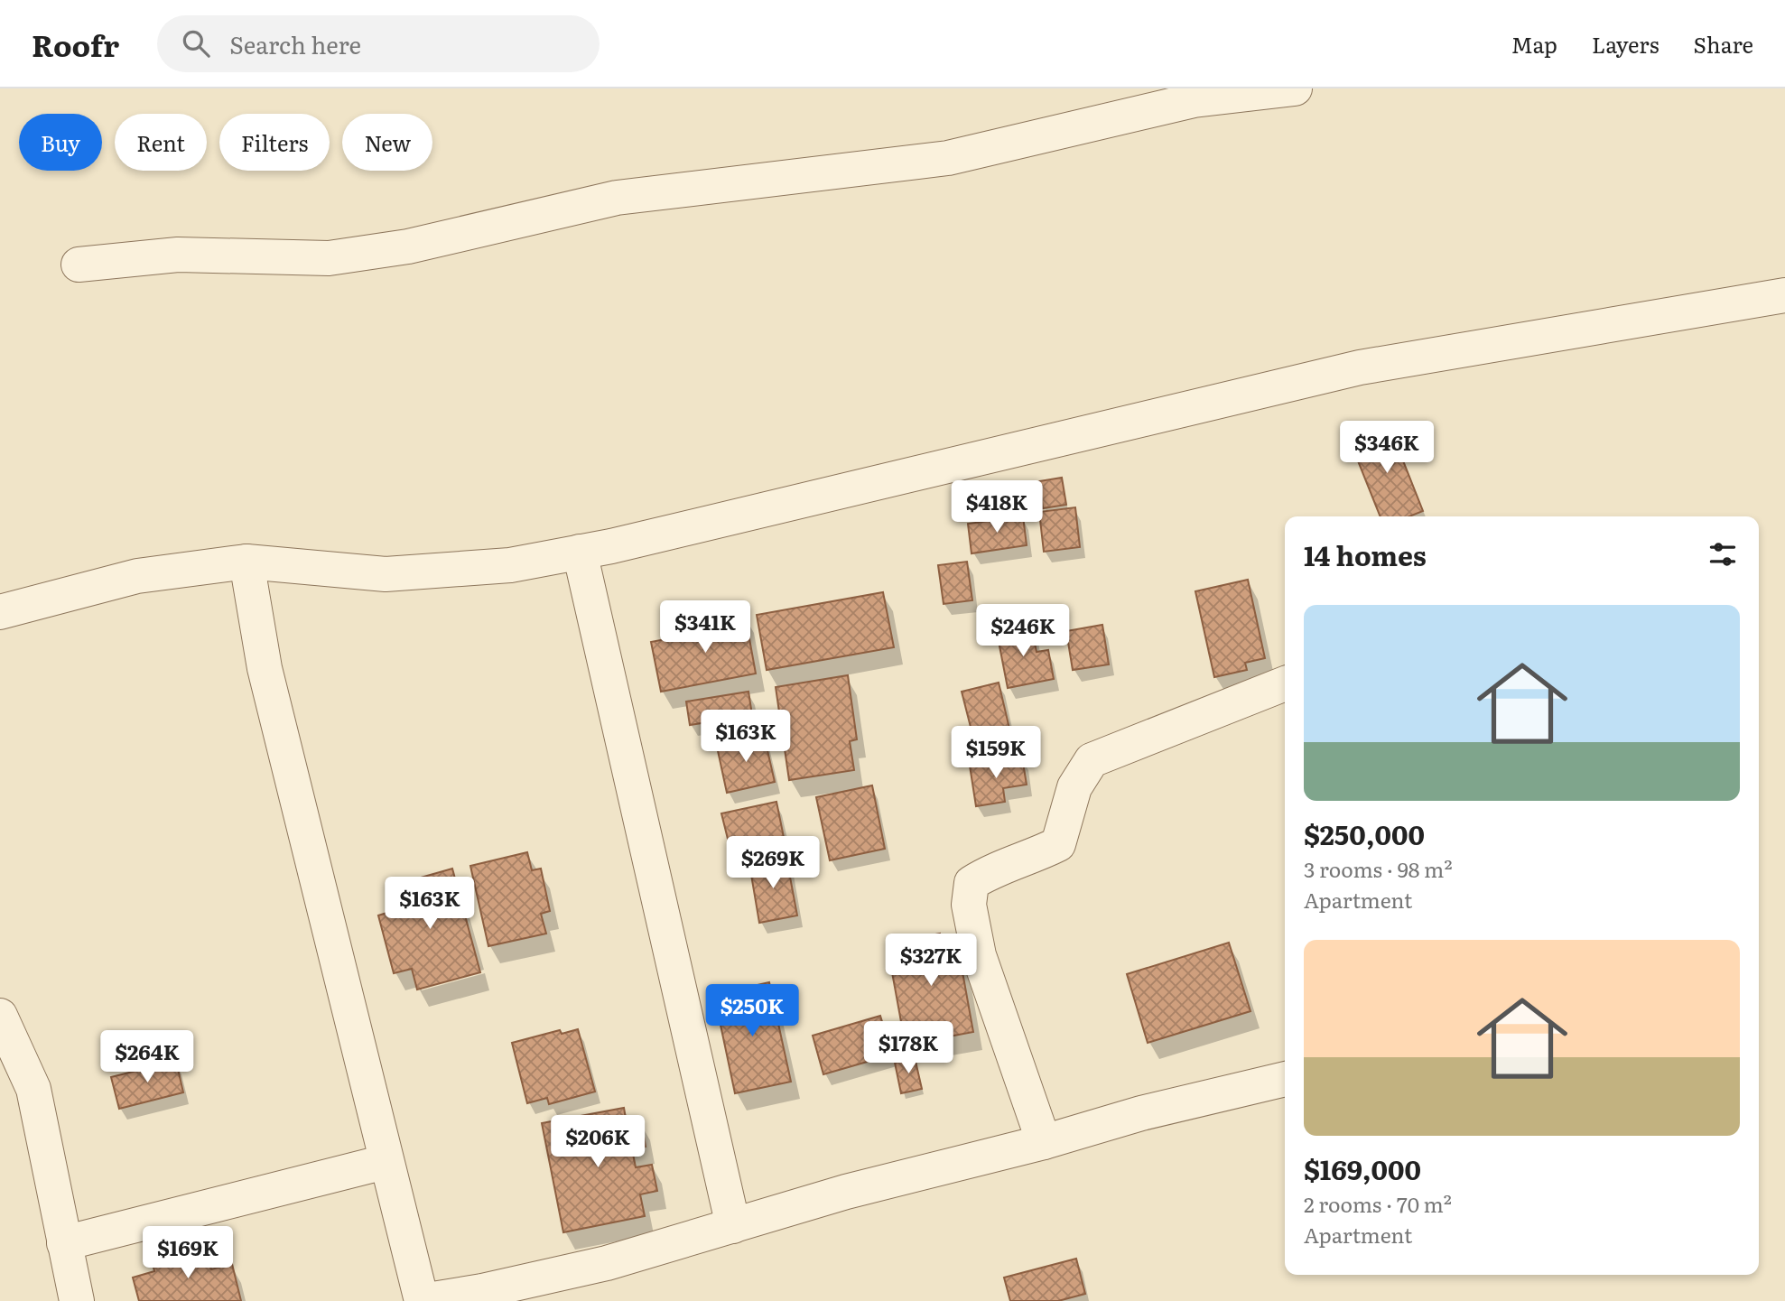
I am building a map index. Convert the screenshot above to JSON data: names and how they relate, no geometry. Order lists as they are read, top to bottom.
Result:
{
  "page": {
    "header": "Roofr",
    "search": "Search here",
    "nav": ["Map", "Layers", "Share"],
    "chip": [
      "Buy",
      "Rent",
      "Filters",
      "New"
    ],
    "price": [
      "$346K",
      "$418K",
      "$341K",
      "$246K",
      "$163K",
      "$159K",
      "$269K",
      "$163K",
      "$327K",
      "$250K",
      "$178K",
      "$264K",
      "$206K",
      "$169K"
    ],
    "heading": "14 homes",
    "list": [
      {
        "name": "$250,000",
        "note": "3 rooms · 98 m² · Apartment"
      },
      {
        "name": "$169,000",
        "note": "2 rooms · 70 m² · Apartment"
      }
    ]
  }
}
